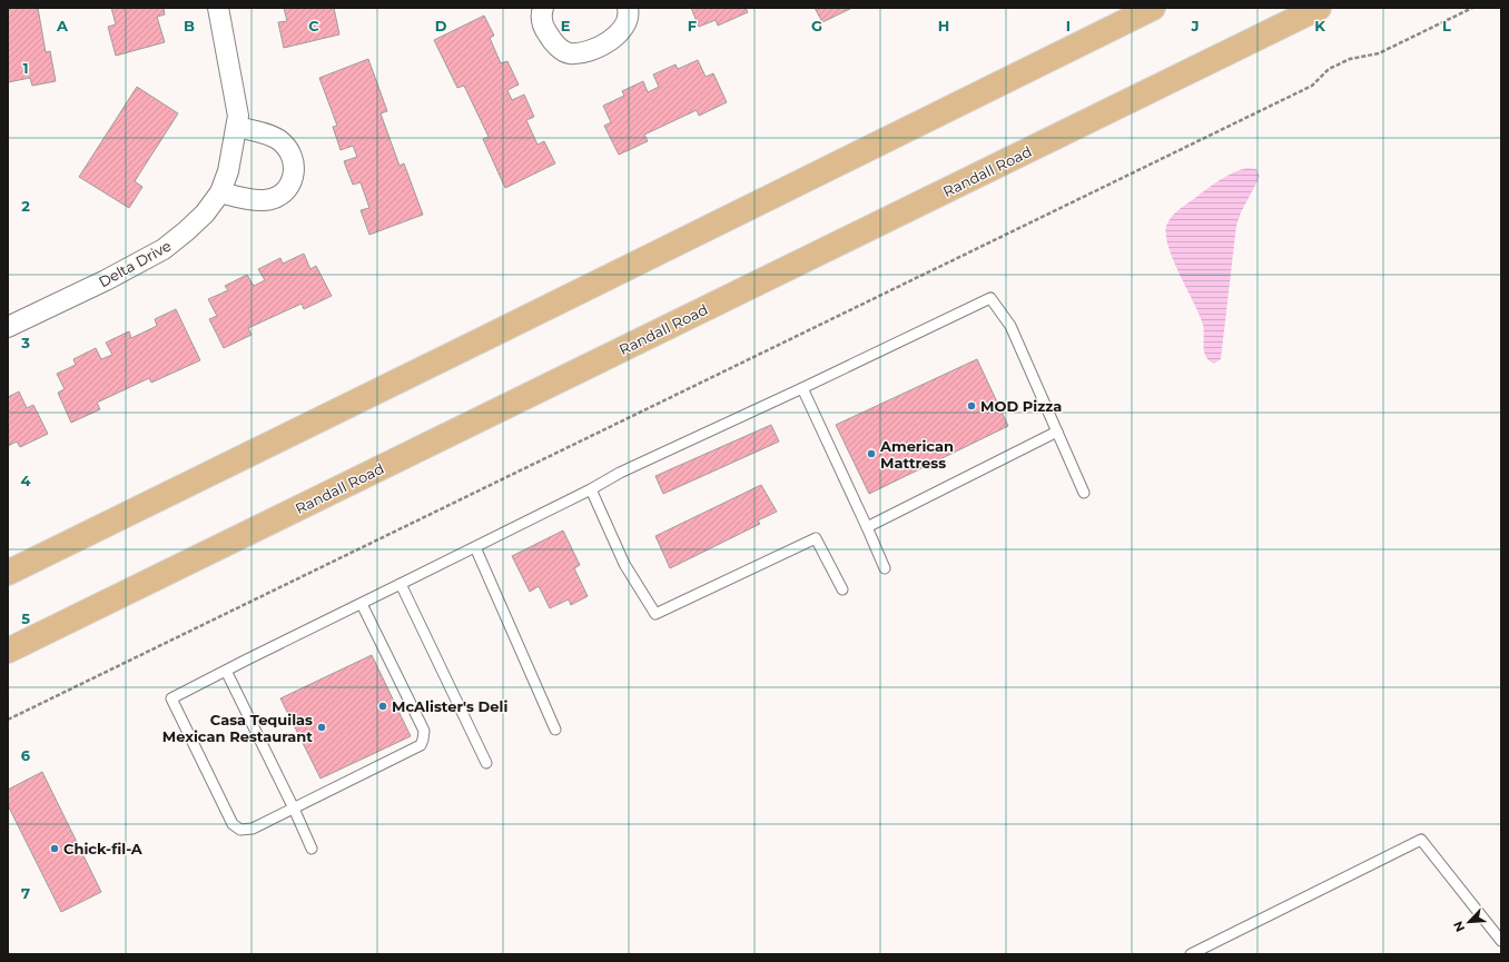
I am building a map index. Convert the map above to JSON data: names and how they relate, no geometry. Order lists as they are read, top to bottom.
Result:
{
  "streets": {
    "main road": ["Randall Road"],
    "street": ["Delta Drive"]
  },
  "places": [
    "MOD Pizza",
    "American Mattress",
    "McAlister's Deli",
    "Casa Tequilas Mexican Restaurant",
    "Chick-fil-A"
  ],
  "north": "bottom left",
  "grid": {
    "columns": [
      "A",
      "B",
      "C",
      "D",
      "E",
      "F",
      "G",
      "H",
      "I",
      "J",
      "K",
      "L"
    ],
    "rows": [
      "1",
      "2",
      "3",
      "4",
      "5",
      "6",
      "7"
    ]
  }
}
